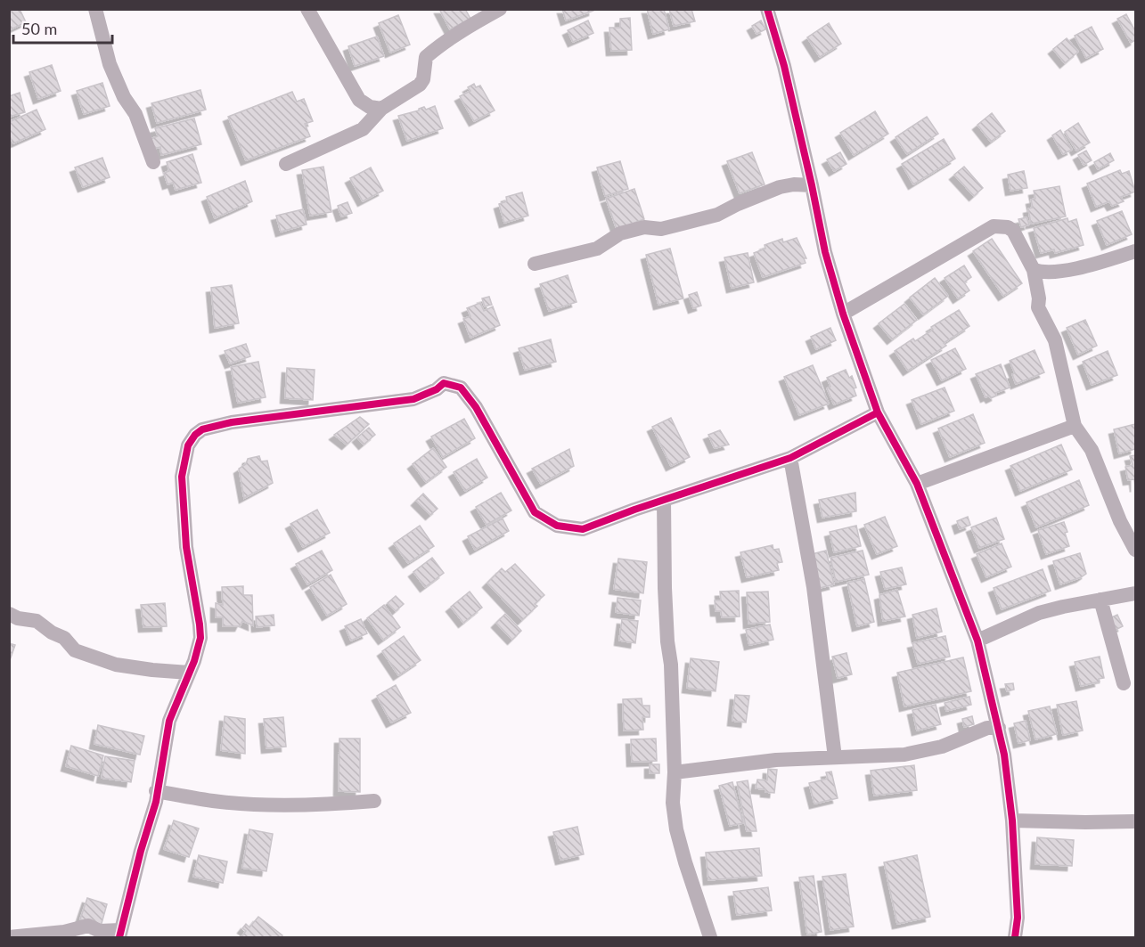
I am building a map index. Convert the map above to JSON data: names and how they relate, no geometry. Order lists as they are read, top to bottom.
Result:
{
  "scale_bar": "50 m"
}
